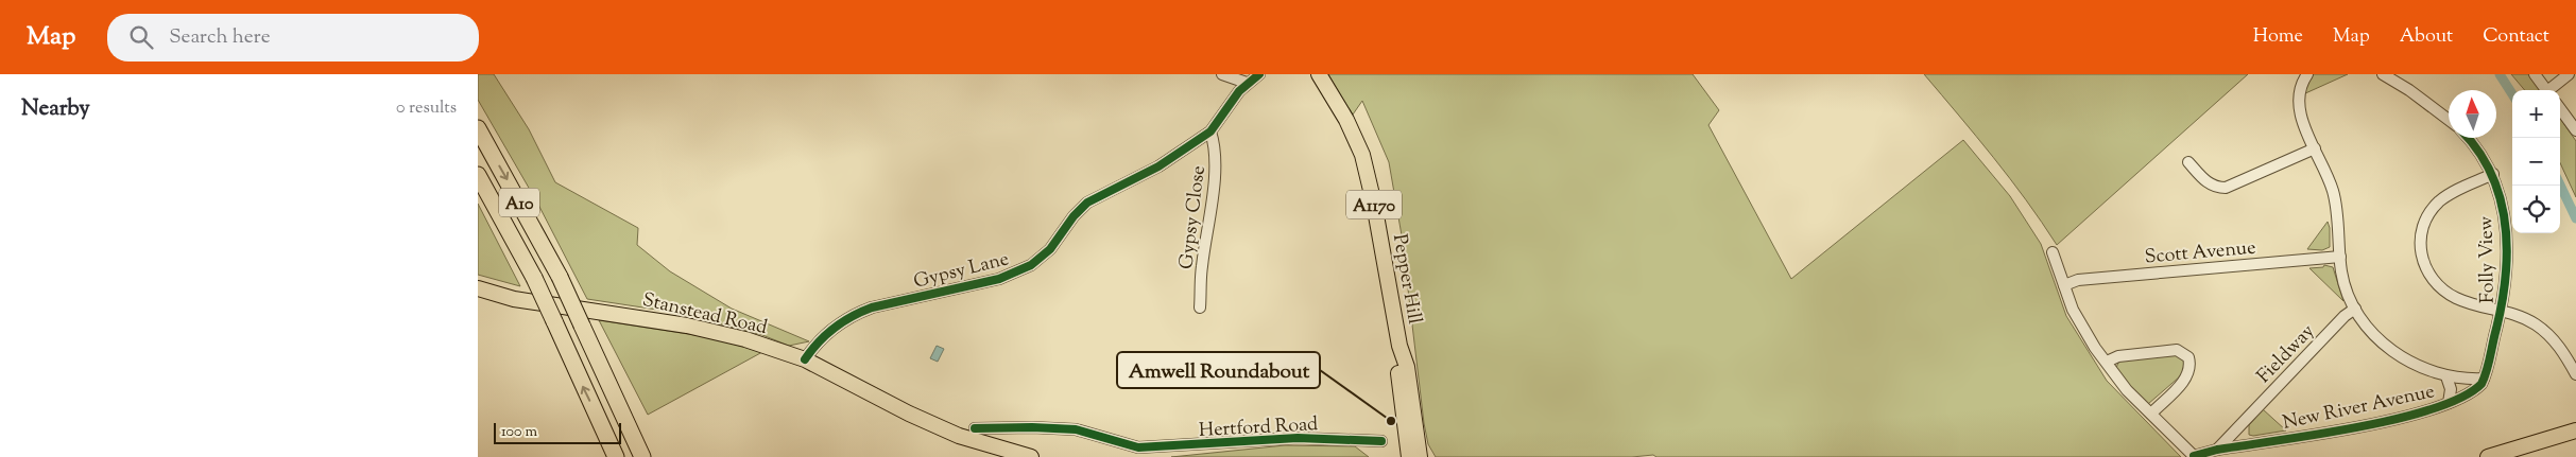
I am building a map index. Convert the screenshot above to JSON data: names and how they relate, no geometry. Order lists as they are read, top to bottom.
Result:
{
  "streets": {
    "highway": ["A10"],
    "main road": ["A1170", "Pepper Hill", "Stanstead Road"],
    "street": [
      "Gypsy Close",
      "Scott Avenue",
      "Folly View",
      "Gypsy Lane",
      "Fieldway",
      "New River Avenue",
      "Hertford Road"
    ]
  },
  "crossings": [
    ["Gypsy Close", "Gypsy Lane"],
    ["Gypsy Lane", "Stanstead Road"],
    ["Fieldway", "New River Avenue"]
  ],
  "places": ["Amwell Roundabout"],
  "scale_bar": "100 m",
  "north": "top",
  "page": {
    "header": "Map",
    "search": "Search here",
    "nav": [
      "Home",
      "Map",
      "About",
      "Contact"
    ],
    "heading": ["Nearby", "0 results"],
    "map_buttons": ["+", "−"],
    "scale": "100 m"
  }
}
